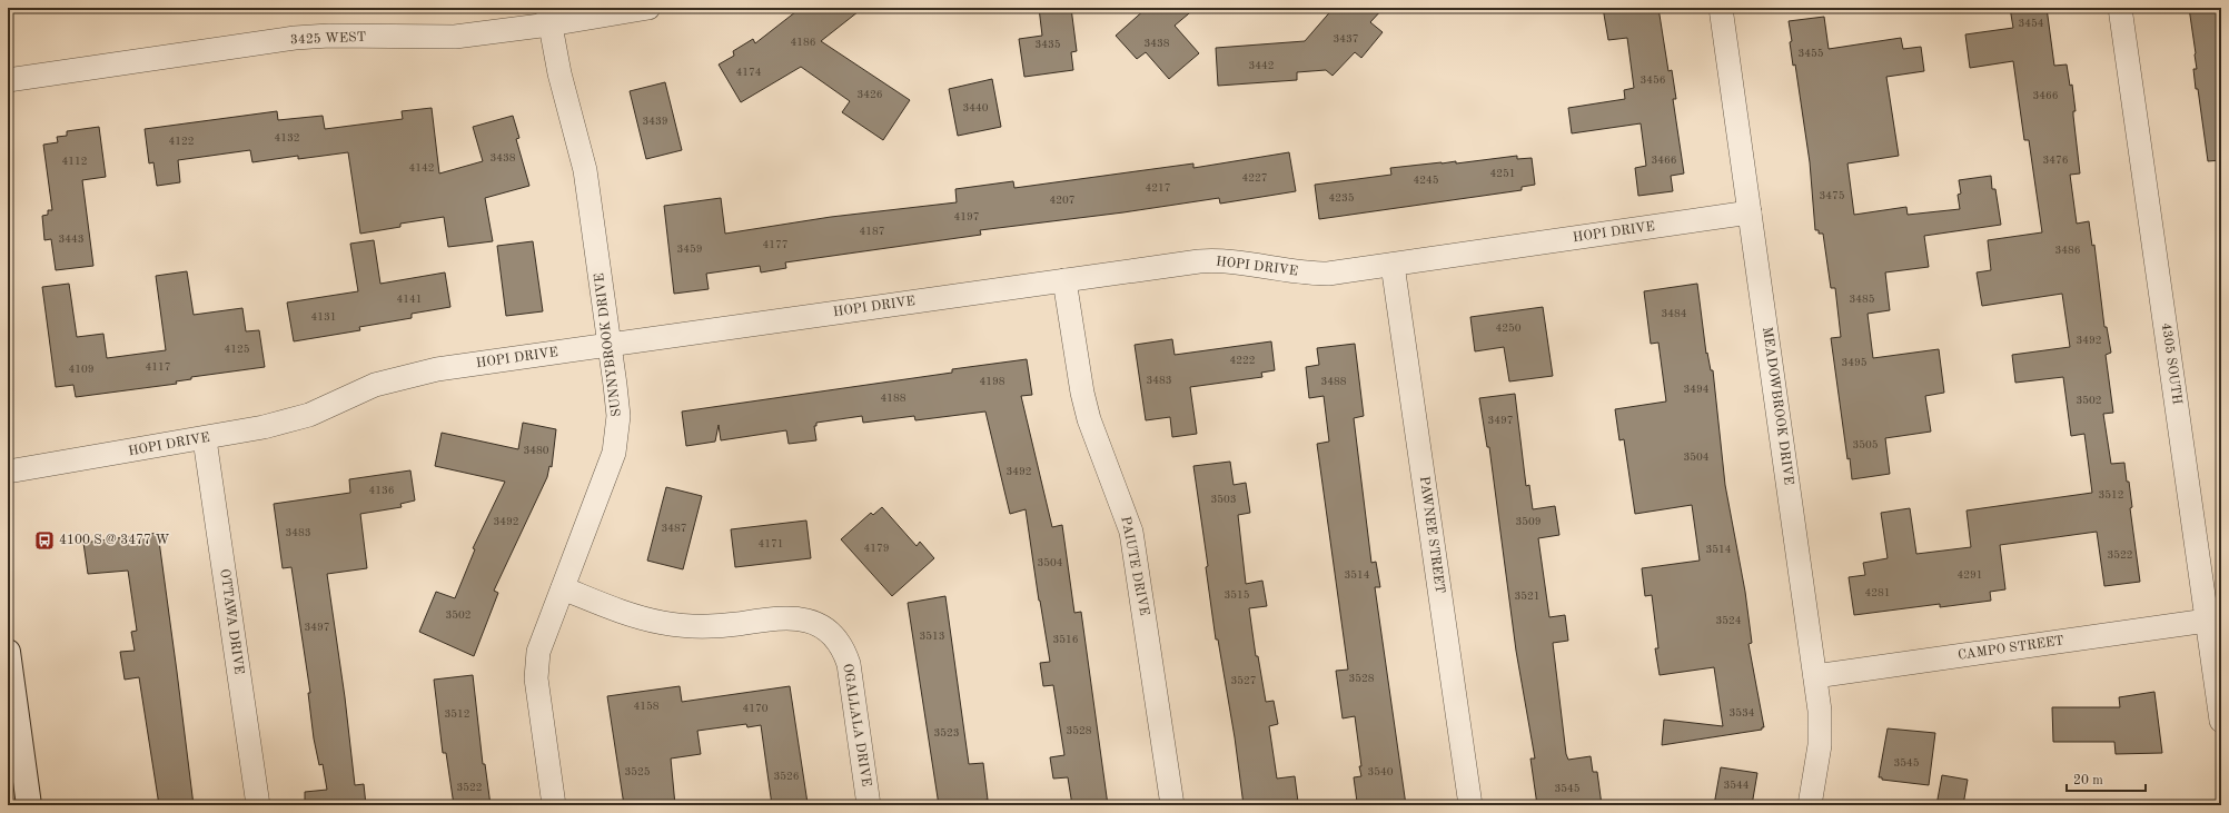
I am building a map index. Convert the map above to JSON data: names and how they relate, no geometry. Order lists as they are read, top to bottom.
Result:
{
  "streets": {
    "street": [
      "3425 WEST",
      "HOPI DRIVE",
      "SUNNYBROOK DRIVE",
      "4305 SOUTH",
      "MEADOWBROOK DRIVE",
      "PAWNEE STREET",
      "PAIUTE DRIVE",
      "OTTAWA DRIVE",
      "CAMPO STREET",
      "OGALLALA DRIVE"
    ]
  },
  "crossings": [
    ["3425 WEST", "SUNNYBROOK DRIVE"],
    ["HOPI DRIVE", "SUNNYBROOK DRIVE"],
    ["HOPI DRIVE", "MEADOWBROOK DRIVE"],
    ["HOPI DRIVE", "PAWNEE STREET"],
    ["HOPI DRIVE", "PAIUTE DRIVE"],
    ["HOPI DRIVE", "OTTAWA DRIVE"],
    ["SUNNYBROOK DRIVE", "OGALLALA DRIVE"],
    ["4305 SOUTH", "CAMPO STREET"],
    ["MEADOWBROOK DRIVE", "CAMPO STREET"]
  ],
  "places": {
    "bus stop": ["4100 S @ 3477 W"]
  },
  "house_numbers": [
    "3454",
    "3437",
    "4186",
    "3438",
    "3435",
    "3455",
    "3442",
    "4174",
    "3456",
    "3426",
    "3466",
    "3440",
    "3439",
    "4132",
    "4122",
    "3438",
    "3466",
    "3476",
    "4112",
    "4142",
    "4251",
    "4227",
    "4245",
    "4217",
    "3475",
    "4235",
    "4207",
    "4197",
    "4187",
    "3443",
    "4177",
    "3459",
    "3486",
    "4141",
    "3485",
    "3484",
    "4131",
    "4250",
    "3492",
    "4125",
    "4222",
    "3495",
    "4117",
    "4109",
    "3483",
    "4198",
    "3488",
    "3494",
    "4188",
    "3502",
    "3497",
    "3505",
    "3480",
    "3504",
    "3492",
    "4136",
    "3512",
    "3503",
    "3492",
    "3509",
    "3487",
    "3483",
    "4171",
    "4179",
    "3514",
    "3522",
    "3504",
    "3514",
    "4291",
    "4281",
    "3515",
    "3521",
    "3502",
    "3524",
    "3497",
    "3513",
    "3516",
    "3528",
    "3527",
    "4158",
    "4170",
    "3534",
    "3512",
    "3528",
    "3523",
    "3545",
    "3525",
    "3540",
    "3526",
    "3544",
    "3522",
    "3545"
  ],
  "scale_bar": "20 m"
}
